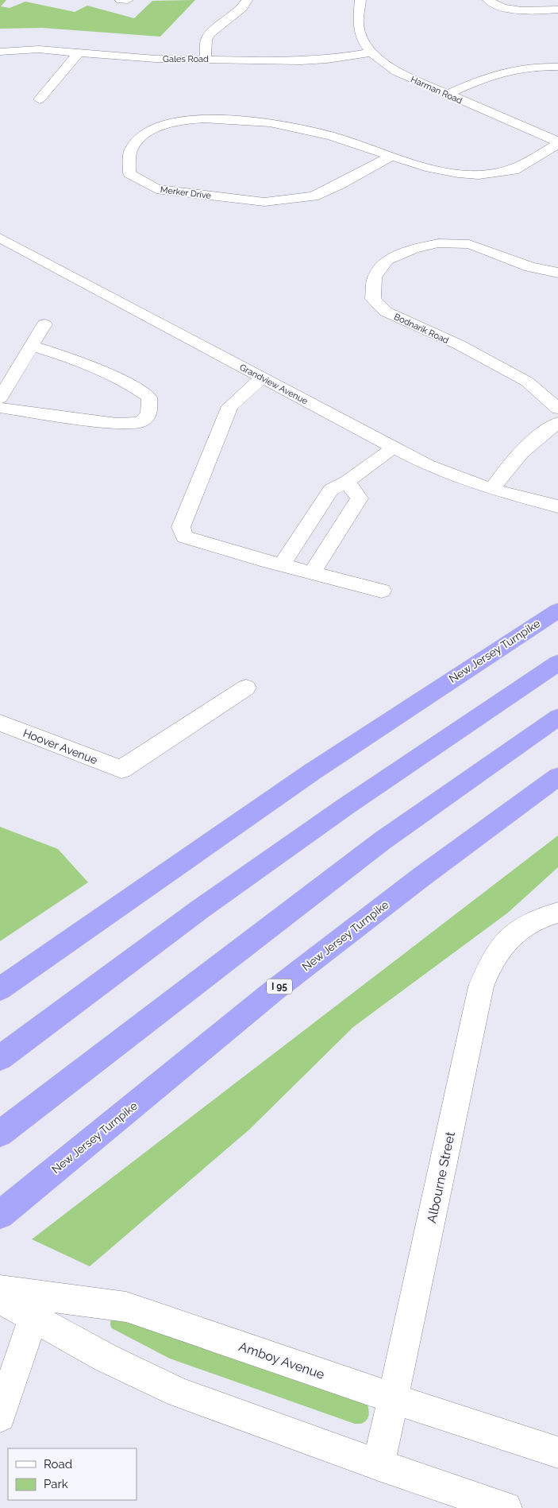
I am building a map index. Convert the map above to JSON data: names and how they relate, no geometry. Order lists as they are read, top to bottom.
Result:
{
  "streets": {
    "highway": ["New Jersey Turnpike", "I 95"],
    "street": [
      "Gales Road",
      "Harman Road",
      "Merker Drive",
      "Bodnarik Road",
      "Grandview Avenue",
      "Hoover Avenue",
      "Albourne Street",
      "Amboy Avenue"
    ]
  },
  "crossings": [
    ["Gales Road", "Harman Road"],
    ["Harman Road", "Merker Drive"],
    ["Albourne Street", "Amboy Avenue"]
  ],
  "legend": ["Road", "Park"]
}
